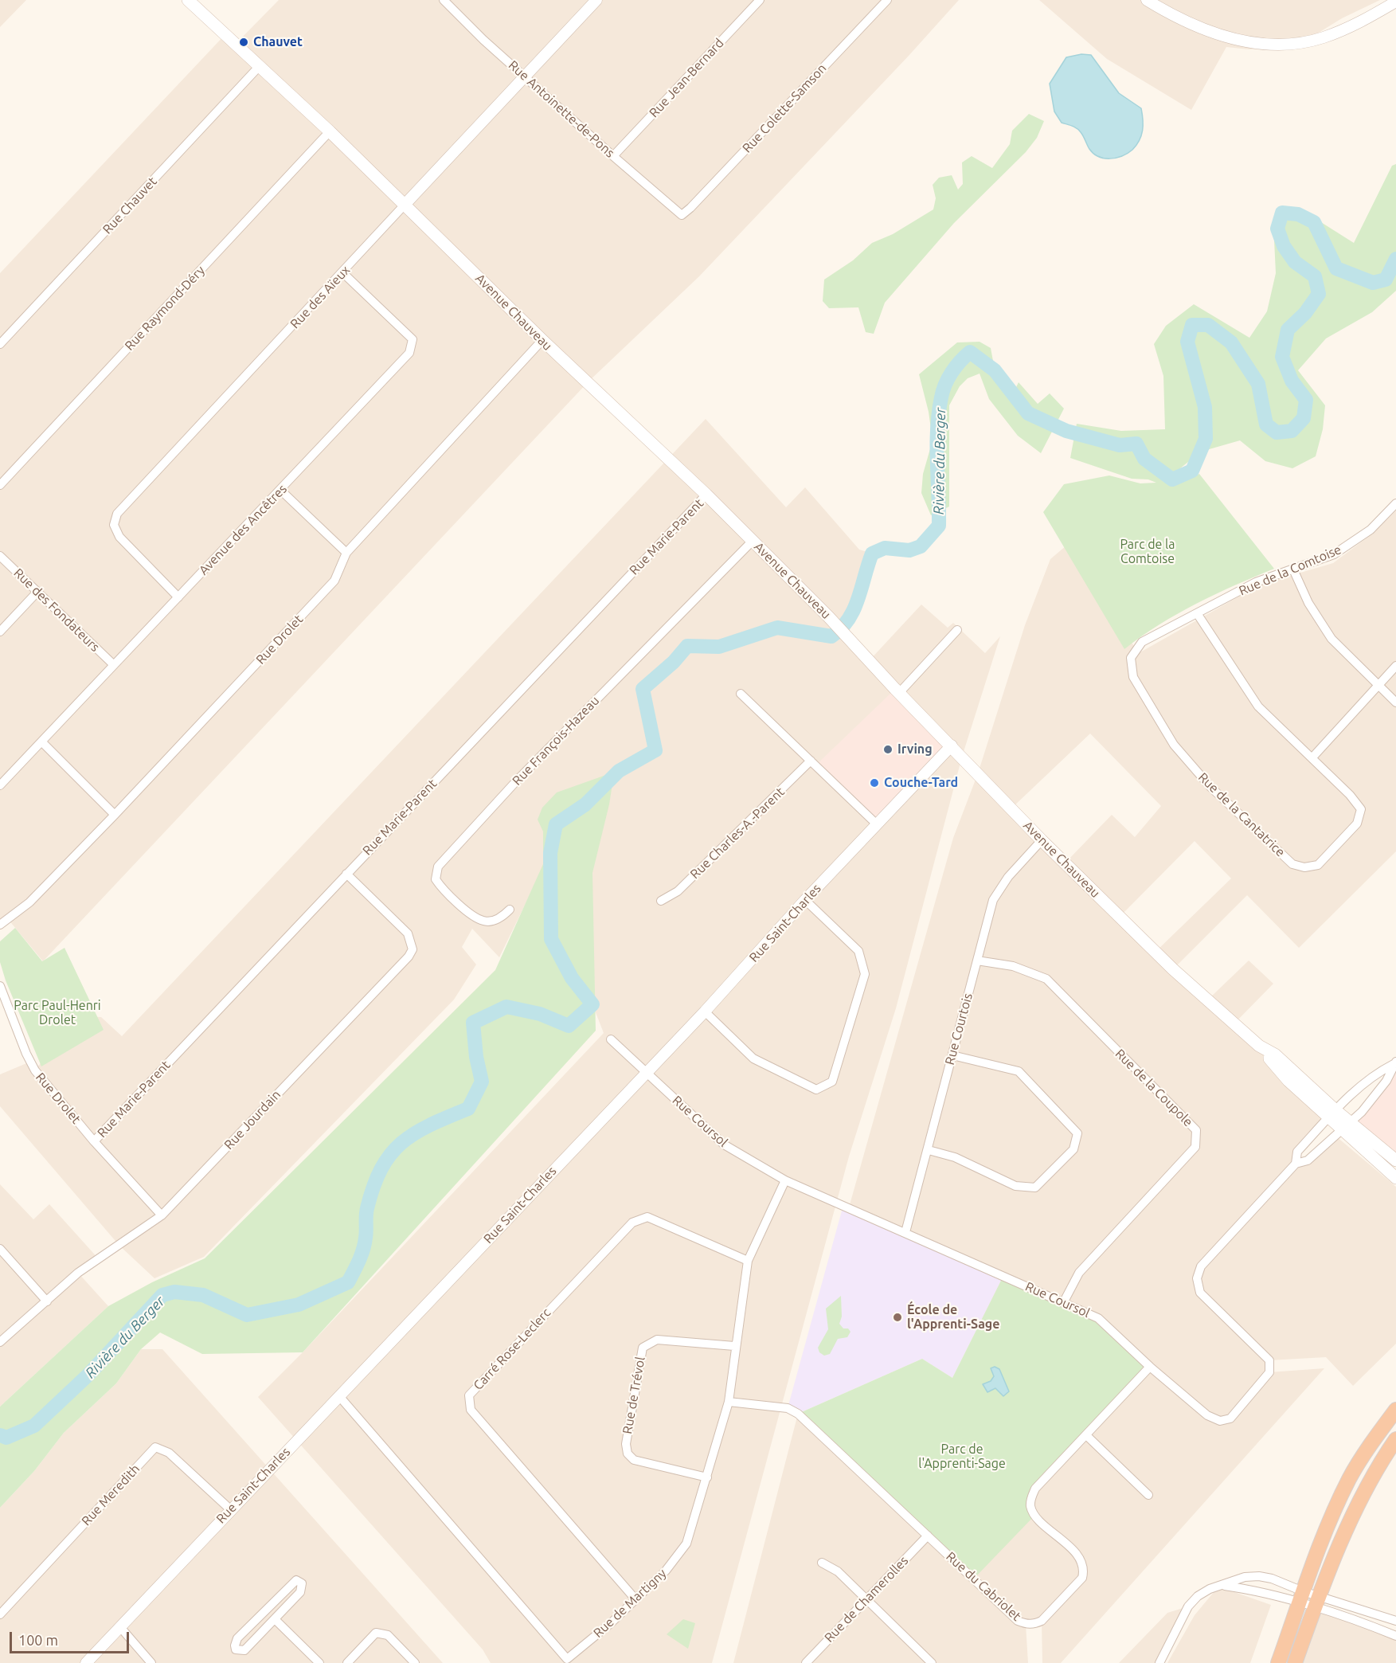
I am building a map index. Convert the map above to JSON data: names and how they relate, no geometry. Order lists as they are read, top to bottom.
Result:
{
  "streets": {
    "main road": ["Avenue Chauveau"],
    "street": [
      "Rue Jean-Bernard",
      "Rue Colette-Samson",
      "Rue Antoinette-de-Pons",
      "Rue Chauvet",
      "Rue des Aïeux",
      "Rue Raymond-Déry",
      "Avenue des Ancêtres",
      "Rue Marie-Parent",
      "Rue de la Comtoise",
      "Rue des Fondateurs",
      "Rue Drolet",
      "Rue François-Hazeau",
      "Rue de la Cantatrice",
      "Rue Charles-A.-Parent",
      "Rue Saint-Charles",
      "Rue Courtois",
      "Rue de la Coupole",
      "Rue Jourdain",
      "Rue Coursol",
      "Carré Rose-Leclerc",
      "Rue de Trévol",
      "Rue Meredith",
      "Rue du Cabriolet",
      "Rue de Chamerolles",
      "Rue de Martigny"
    ]
  },
  "crossings": [
    ["Rue Jean-Bernard", "Rue Antoinette-de-Pons"],
    ["Rue Colette-Samson", "Rue Antoinette-de-Pons"],
    ["Rue Antoinette-de-Pons", "Rue des Aïeux"],
    ["Rue Chauvet", "Avenue Chauveau"],
    ["Rue des Aïeux", "Avenue Chauveau"],
    ["Rue des Aïeux", "Avenue des Ancêtres"],
    ["Rue Raymond-Déry", "Avenue Chauveau"],
    ["Avenue Chauveau", "Rue Marie-Parent"],
    ["Avenue Chauveau", "Rue Drolet"],
    ["Avenue Chauveau", "Rue François-Hazeau"],
    ["Avenue Chauveau", "Rue Saint-Charles"],
    ["Avenue Chauveau", "Rue Courtois"],
    ["Avenue Chauveau", "Rue Coursol"],
    ["Avenue des Ancêtres", "Rue des Fondateurs"],
    ["Rue Marie-Parent", "Rue Drolet"],
    ["Rue Marie-Parent", "Rue Jourdain"],
    ["Rue de la Comtoise", "Rue de la Cantatrice"],
    ["Rue Drolet", "Rue Jourdain"],
    ["Rue Saint-Charles", "Rue Coursol"],
    ["Rue Saint-Charles", "Rue Meredith"],
    ["Rue Saint-Charles", "Rue de Martigny"],
    ["Rue Courtois", "Rue de la Coupole"],
    ["Rue Courtois", "Rue Coursol"],
    ["Rue de la Coupole", "Rue Coursol"],
    ["Rue Coursol", "Rue du Cabriolet"],
    ["Rue Coursol", "Rue de Martigny"],
    ["Carré Rose-Leclerc", "Rue de Martigny"],
    ["Rue de Trévol", "Rue de Martigny"],
    ["Rue du Cabriolet", "Rue de Chamerolles"],
    ["Rue du Cabriolet", "Rue de Martigny"]
  ],
  "water": ["Rivière du Berger"],
  "parks": ["Parc de la Comtoise", "Parc Paul-Henri Drolet", "Parc de l'Apprenti-Sage"],
  "places": [
    "Chauvet",
    "Irving",
    "Couche-Tard",
    "École de l'Apprenti-Sage"
  ],
  "scale_bar": "100 m"
}
